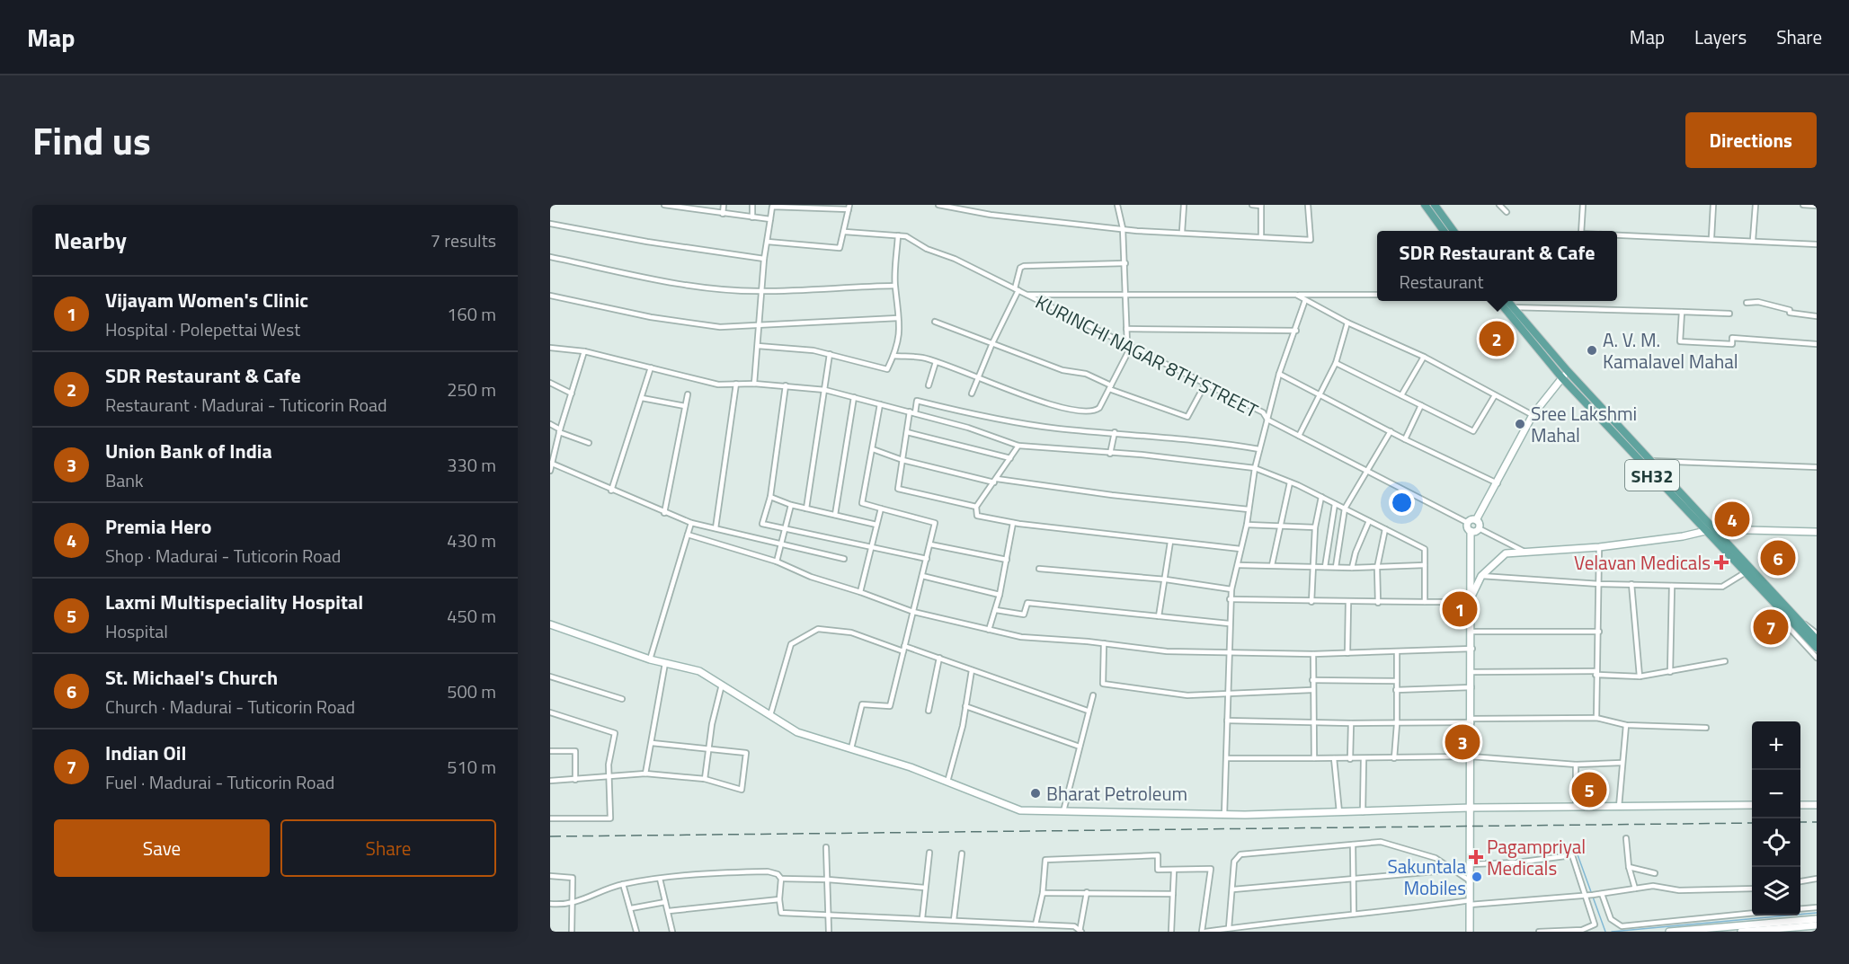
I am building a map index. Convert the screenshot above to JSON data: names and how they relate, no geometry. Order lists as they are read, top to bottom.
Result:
{
  "streets": {
    "main road": ["SH32"],
    "street": ["KURINCHI NAGAR 8TH STREET"]
  },
  "places": {
    "other": [
      "A. V. M. Kamalavel Mahal",
      "Sree Lakshmi Mahal",
      "Bharat Petroleum",
      "Sakuntala Mobiles"
    ],
    "health": ["Velavan Medicals", "Pagampriyal Medicals"]
  },
  "page": {
    "header": "Map",
    "nav": ["Map", "Layers", "Share"],
    "title": "Find us",
    "buttons": [
      "Directions",
      ["Save", "Share"]
    ],
    "heading": ["Nearby", "7 results"],
    "popup": ["SDR Restaurant & Cafe", "Restaurant"],
    "list": [
      {
        "mark": "1",
        "name": "Vijayam Women's Clinic",
        "note": "Hospital · Polepettai West",
        "value": "160 m"
      },
      {
        "mark": "2",
        "name": "SDR Restaurant & Cafe",
        "note": "Restaurant · Madurai - Tuticorin Road",
        "value": "250 m"
      },
      {
        "mark": "3",
        "name": "Union Bank of India",
        "note": "Bank",
        "value": "330 m"
      },
      {
        "mark": "4",
        "name": "Premia Hero",
        "note": "Shop · Madurai - Tuticorin Road",
        "value": "430 m"
      },
      {
        "mark": "5",
        "name": "Laxmi Multispeciality Hospital",
        "note": "Hospital",
        "value": "450 m"
      },
      {
        "mark": "6",
        "name": "St. Michael's Church",
        "note": "Church · Madurai - Tuticorin Road",
        "value": "500 m"
      },
      {
        "mark": "7",
        "name": "Indian Oil",
        "note": "Fuel · Madurai - Tuticorin Road",
        "value": "510 m"
      }
    ],
    "pins": [
      "2",
      "4",
      "6",
      "1",
      "7",
      "3",
      "5"
    ],
    "map_buttons": ["+", "−"]
  }
}
